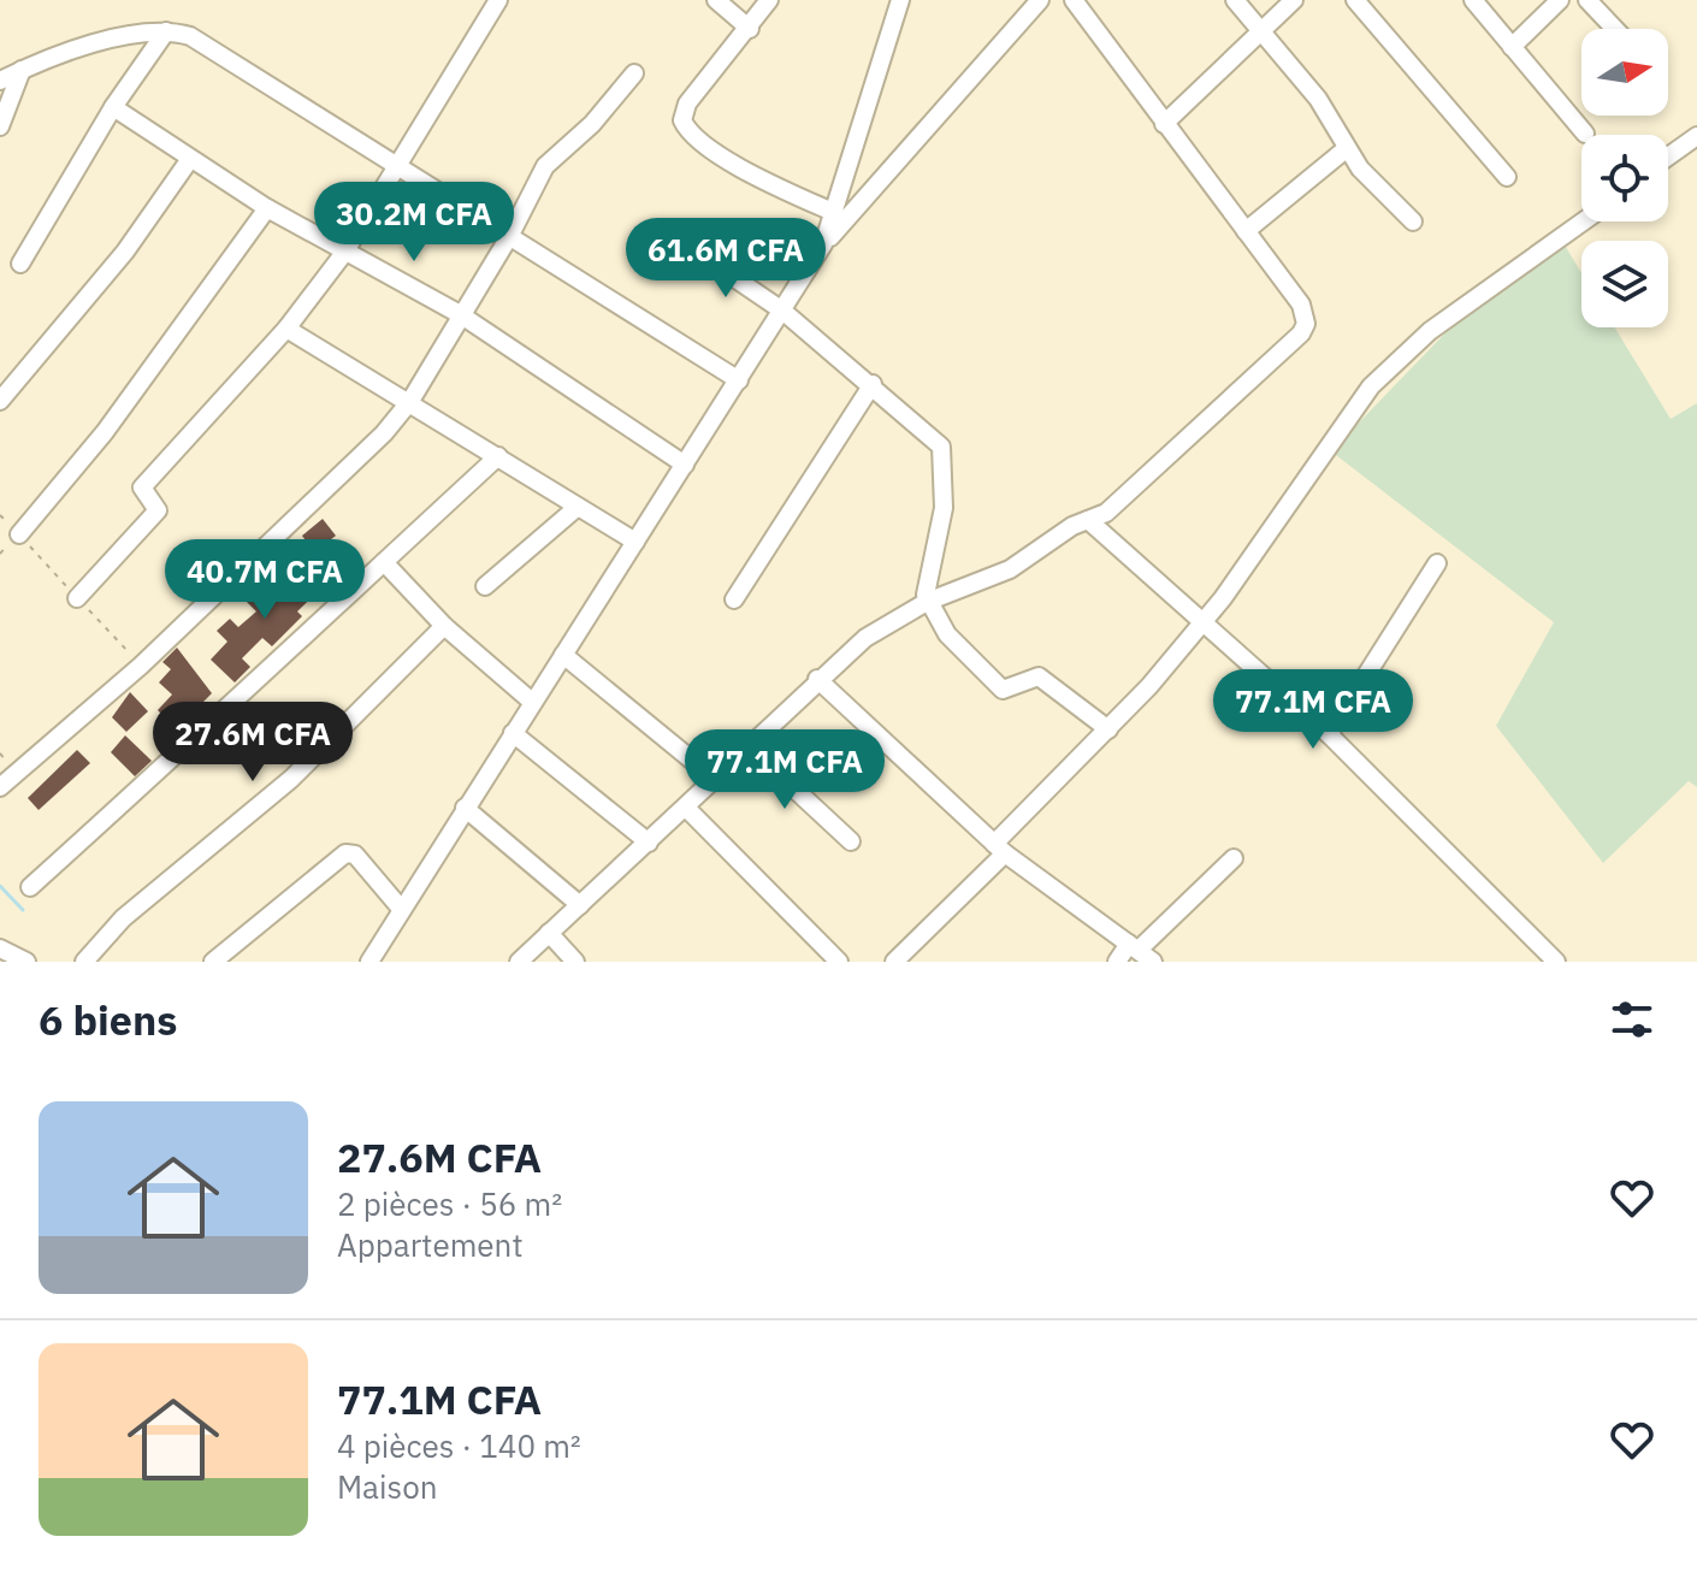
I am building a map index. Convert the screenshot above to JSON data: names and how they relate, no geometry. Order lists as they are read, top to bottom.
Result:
{
  "north": "right",
  "page": {
    "price": [
      "30.2M CFA",
      "61.6M CFA",
      "40.7M CFA",
      "77.1M CFA",
      "27.6M CFA",
      "77.1M CFA"
    ],
    "heading": "6 biens",
    "list": [
      {
        "name": "27.6M CFA",
        "note": "2 pièces · 56 m² · Appartement"
      },
      {
        "name": "77.1M CFA",
        "note": "4 pièces · 140 m² · Maison"
      }
    ]
  }
}
